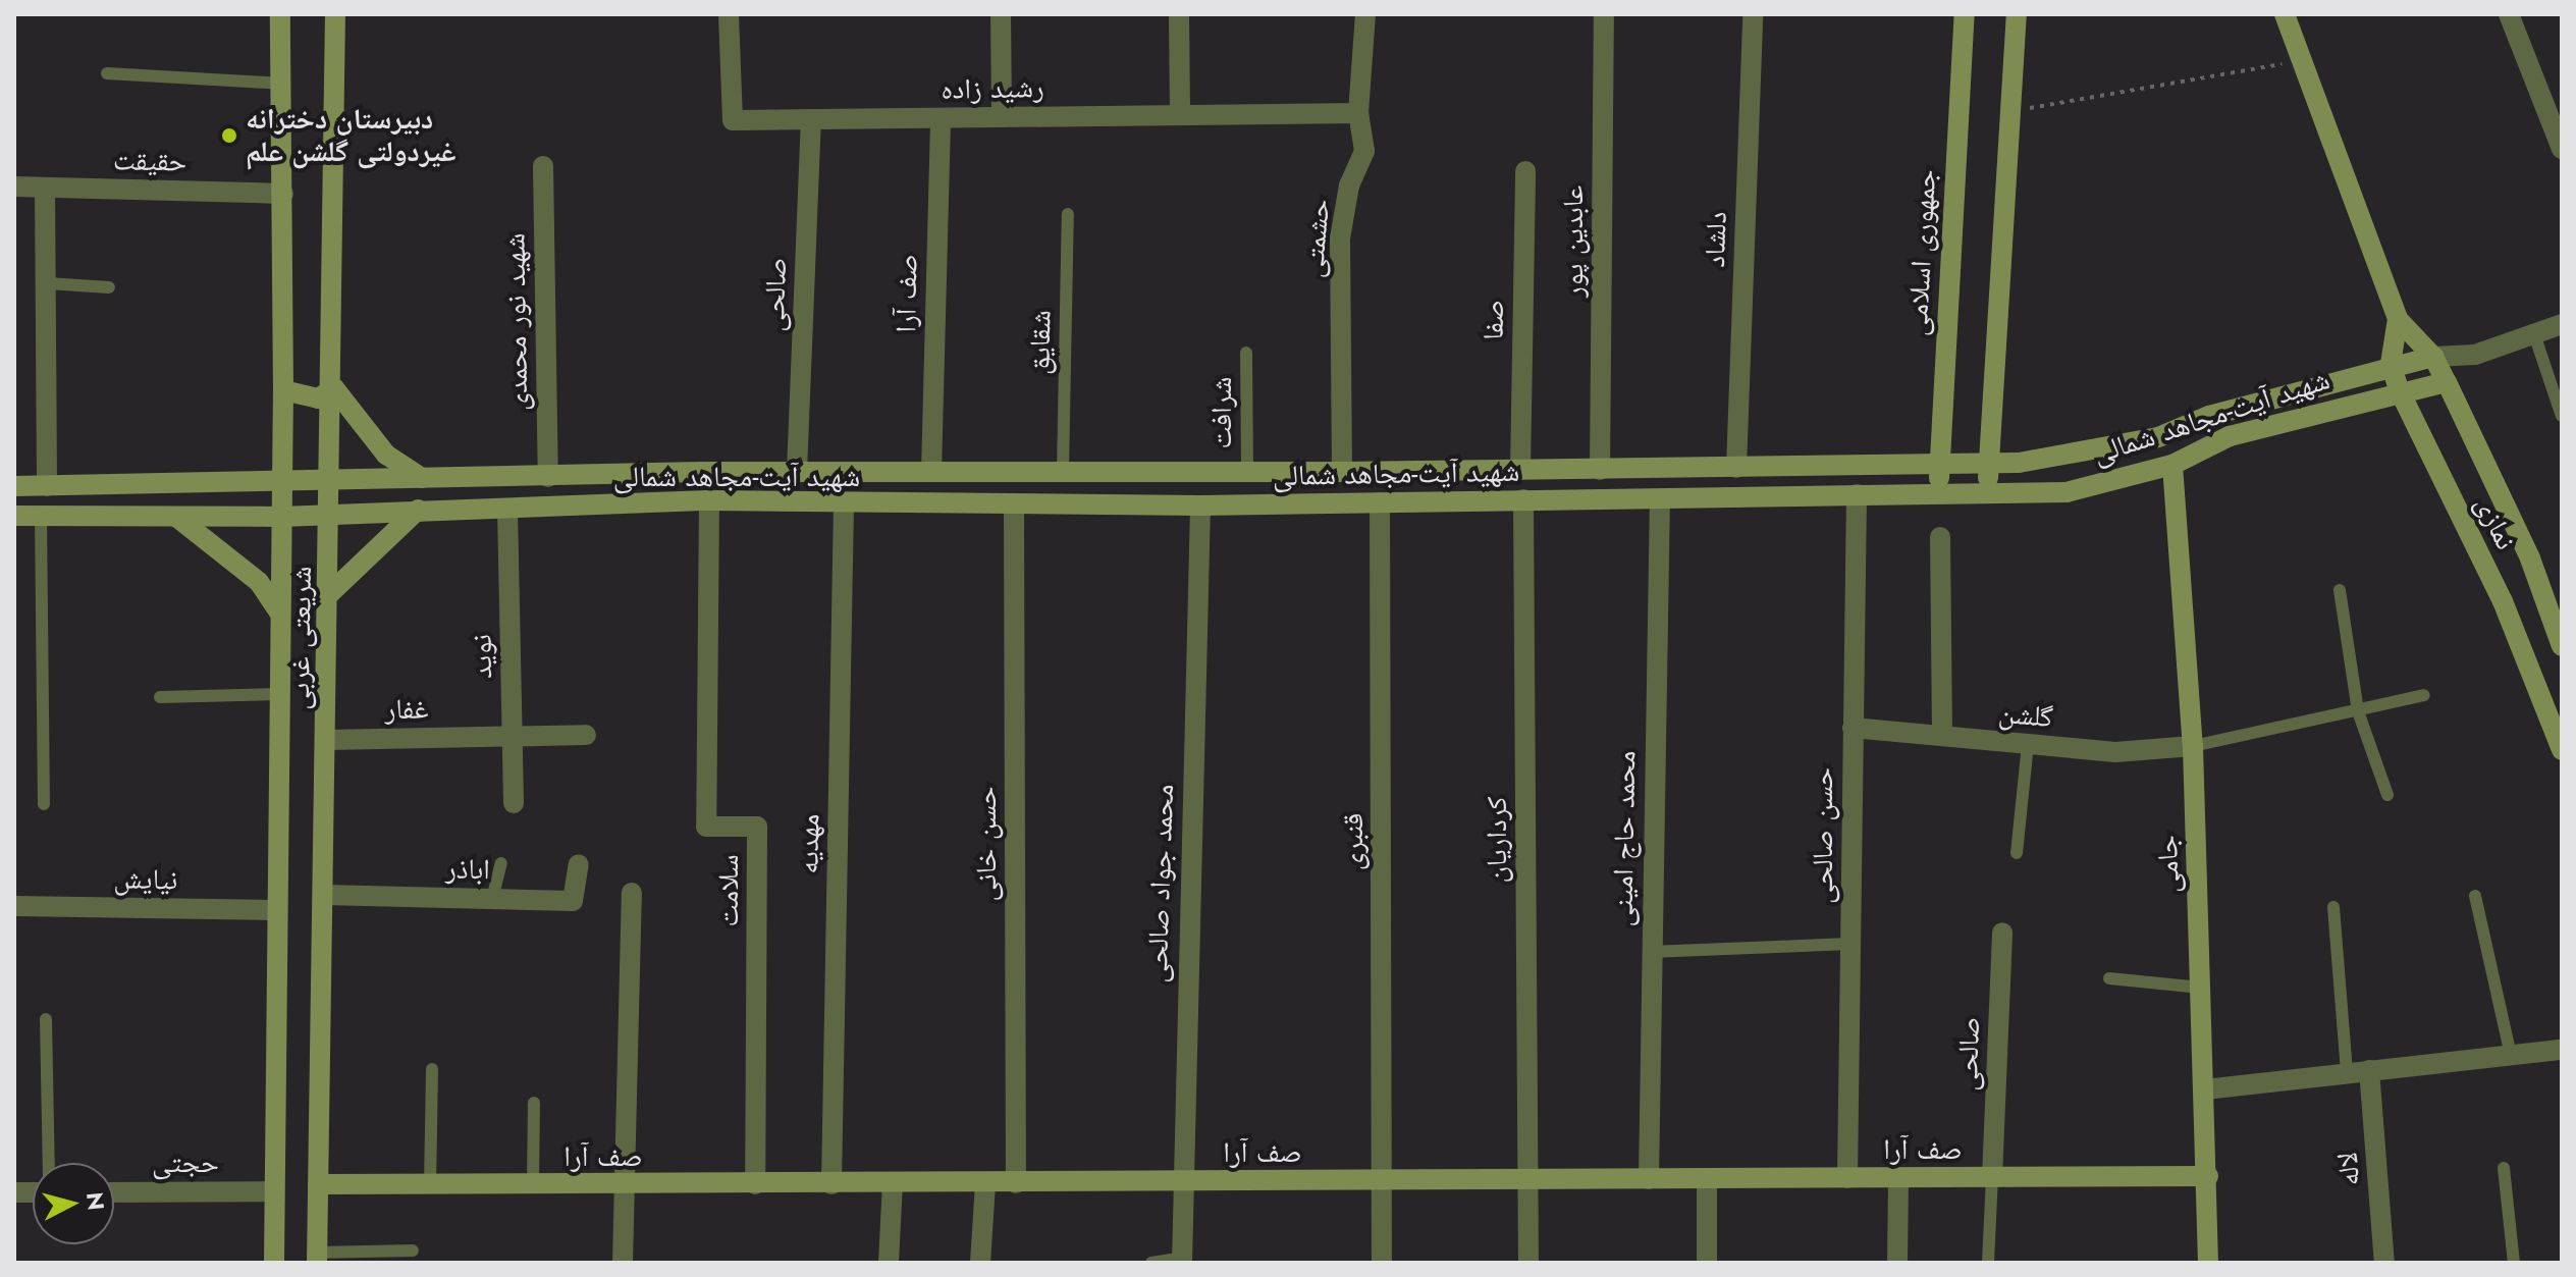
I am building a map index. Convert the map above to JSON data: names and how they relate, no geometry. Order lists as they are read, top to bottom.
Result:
{
  "streets": {
    "main road": [
      "جمهوری اسلامی",
      "صف آرا",
      "شهید آیت-مجاهد شمالی",
      "نمازی",
      "شریعتی غربی",
      "جامی"
    ],
    "street": [
      "رشید زاده",
      "حقیقت",
      "حشمتی",
      "دلشاد",
      "عابدین پور",
      "صالحی",
      "صفا",
      "شهید نور محمدی",
      "نوید",
      "غفار",
      "گلشن",
      "حسن صالحی",
      "محمد حاج امینی",
      "کرداریان",
      "قنبری",
      "مهدیه",
      "حسن خانی",
      "اباذر",
      "نیایش",
      "محمد جواد صالحی",
      "سلامت",
      "حجتی",
      "لاله"
    ],
    "lane": ["شقایق", "شرافت"]
  },
  "crossings": [
    ["رشید زاده", "حشمتی"],
    ["رشید زاده", "صف آرا"],
    ["رشید زاده", "صالحی"],
    ["حقیقت", "شریعتی غربی"],
    ["حشمتی", "شهید آیت-مجاهد شمالی"],
    ["دلشاد", "شهید آیت-مجاهد شمالی"],
    ["عابدین پور", "شهید آیت-مجاهد شمالی"],
    ["جمهوری اسلامی", "شهید آیت-مجاهد شمالی"],
    ["صف آرا", "صالحی"],
    ["صف آرا", "شهید آیت-مجاهد شمالی"],
    ["صف آرا", "شریعتی غربی"],
    ["صف آرا", "حسن صالحی"],
    ["صف آرا", "محمد حاج امینی"],
    ["صف آرا", "کرداریان"],
    ["صف آرا", "قنبری"],
    ["صف آرا", "مهدیه"],
    ["صف آرا", "حسن خانی"],
    ["صف آرا", "جامی"],
    ["صف آرا", "محمد جواد صالحی"],
    ["صف آرا", "سلامت"],
    ["صالحی", "شهید آیت-مجاهد شمالی"],
    ["صفا", "شهید آیت-مجاهد شمالی"],
    ["شهید نور محمدی", "شهید آیت-مجاهد شمالی"],
    ["شقایق", "شهید آیت-مجاهد شمالی"],
    ["شرافت", "شهید آیت-مجاهد شمالی"],
    ["شهید آیت-مجاهد شمالی", "نمازی"],
    ["شهید آیت-مجاهد شمالی", "شریعتی غربی"],
    ["شهید آیت-مجاهد شمالی", "نوید"],
    ["شهید آیت-مجاهد شمالی", "حسن صالحی"],
    ["شهید آیت-مجاهد شمالی", "محمد حاج امینی"],
    ["شهید آیت-مجاهد شمالی", "کرداریان"],
    ["شهید آیت-مجاهد شمالی", "قنبری"],
    ["شهید آیت-مجاهد شمالی", "مهدیه"],
    ["شهید آیت-مجاهد شمالی", "حسن خانی"],
    ["شهید آیت-مجاهد شمالی", "جامی"],
    ["شهید آیت-مجاهد شمالی", "محمد جواد صالحی"],
    ["شهید آیت-مجاهد شمالی", "سلامت"],
    ["شریعتی غربی", "غفار"],
    ["شریعتی غربی", "اباذر"],
    ["شریعتی غربی", "نیایش"],
    ["شریعتی غربی", "حجتی"],
    ["نوید", "غفار"],
    ["گلشن", "حسن صالحی"],
    ["گلشن", "جامی"]
  ],
  "places": ["دبیرستان دخترانه غیردولتی گلشن علم"],
  "north": "right"
}
